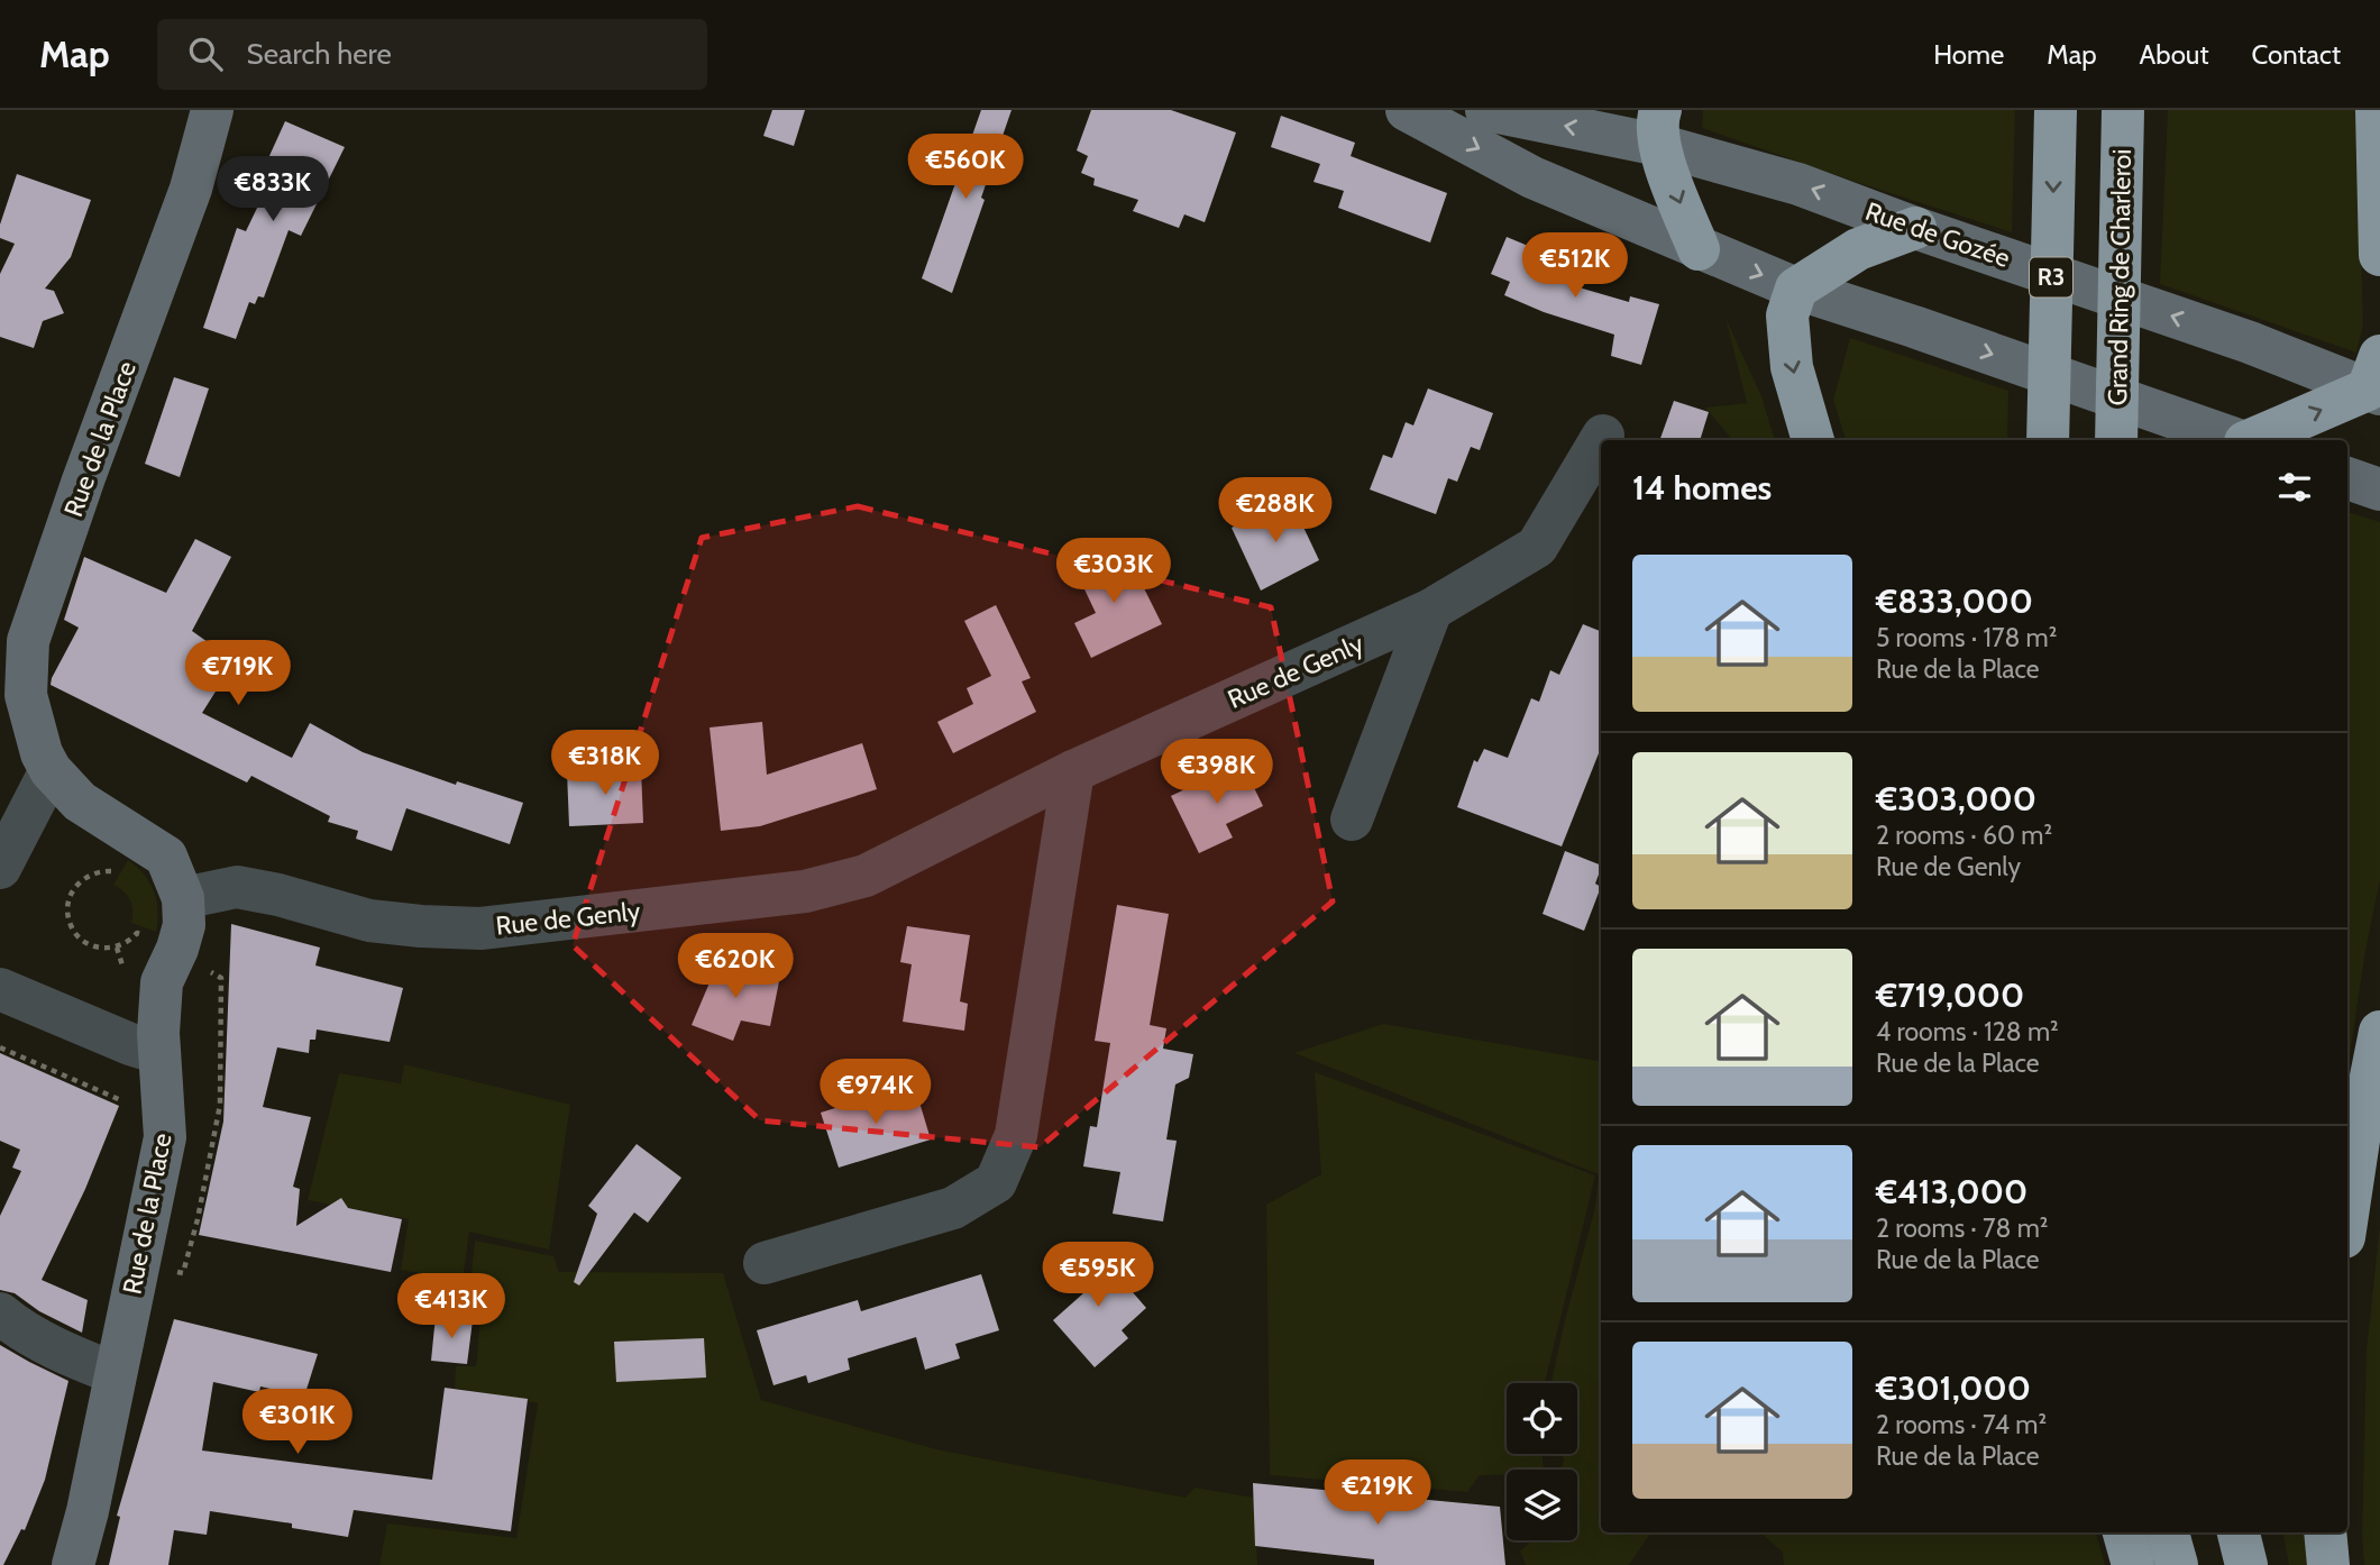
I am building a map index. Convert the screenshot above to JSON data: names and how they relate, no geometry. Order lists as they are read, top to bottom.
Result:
{
  "streets": {
    "highway": ["R3", "Grand Ring de Charleroi"],
    "main road": ["Rue de Gozée", "Rue de la Place"],
    "street": ["Rue de Genly"]
  },
  "crossings": [
    ["Rue de la Place", "Rue de Genly"]
  ],
  "page": {
    "header": "Map",
    "search": "Search here",
    "nav": [
      "Home",
      "Map",
      "About",
      "Contact"
    ],
    "price": [
      "€560K",
      "€833K",
      "€512K",
      "€288K",
      "€303K",
      "€719K",
      "€318K",
      "€398K",
      "€620K",
      "€974K",
      "€595K",
      "€413K",
      "€301K",
      "€219K"
    ],
    "heading": "14 homes",
    "list": [
      {
        "name": "€833,000",
        "note": "5 rooms · 178 m² · Rue de la Place"
      },
      {
        "name": "€303,000",
        "note": "2 rooms · 60 m² · Rue de Genly"
      },
      {
        "name": "€719,000",
        "note": "4 rooms · 128 m² · Rue de la Place"
      },
      {
        "name": "€413,000",
        "note": "2 rooms · 78 m² · Rue de la Place"
      },
      {
        "name": "€301,000",
        "note": "2 rooms · 74 m² · Rue de la Place"
      }
    ]
  }
}
